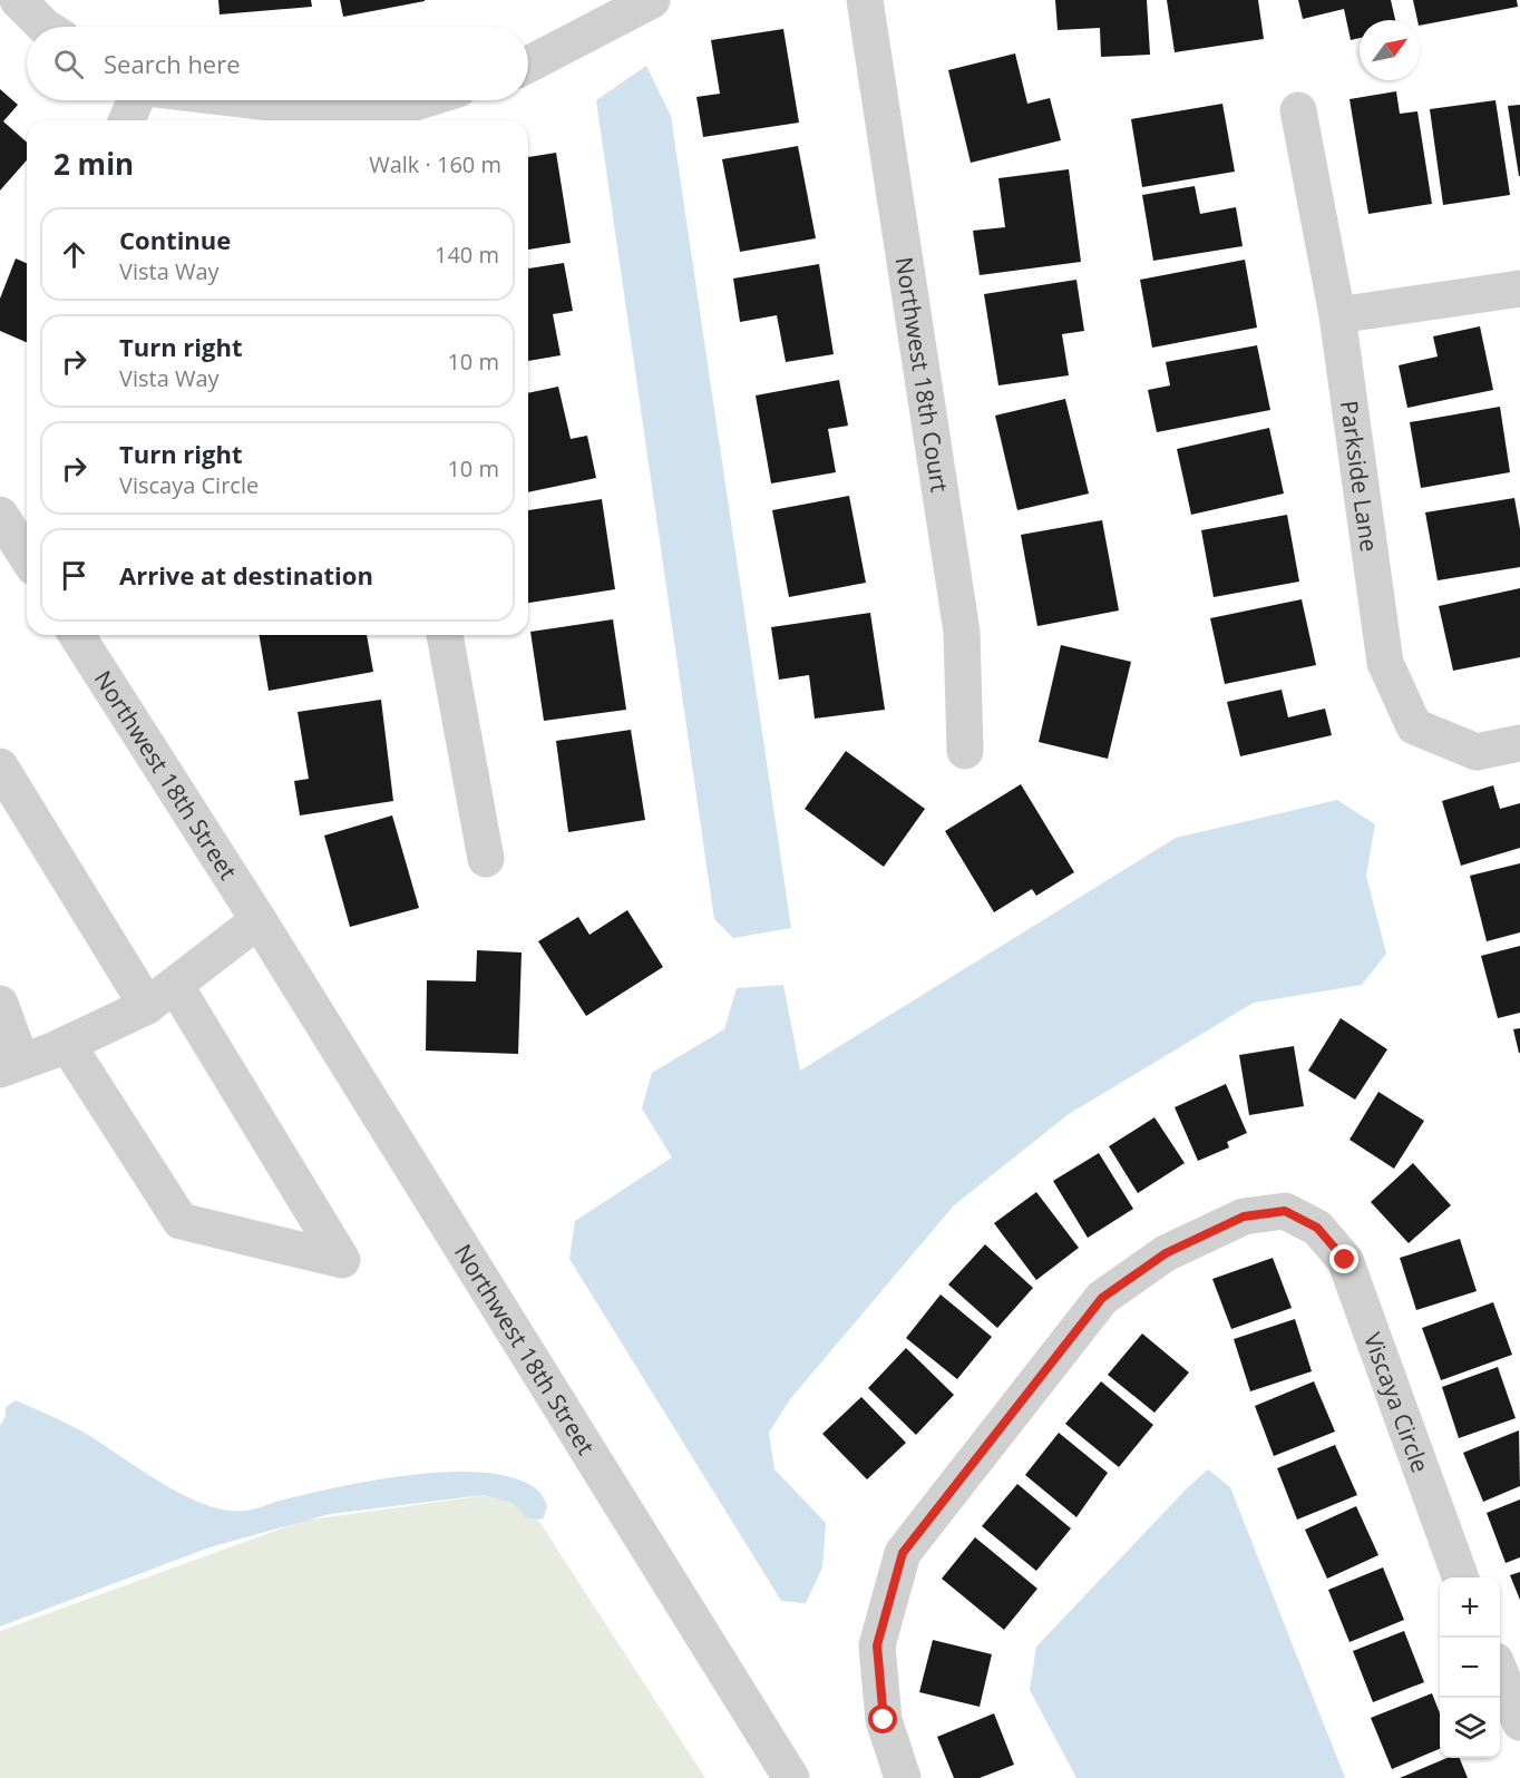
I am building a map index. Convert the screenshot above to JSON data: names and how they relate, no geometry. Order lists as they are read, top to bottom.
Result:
{
  "streets": {
    "street": [
      "Northwest 18th Court",
      "Parkside Lane",
      "Northwest 18th Street",
      "Viscaya Circle"
    ]
  },
  "north": "top right",
  "page": {
    "search": "Search here",
    "heading": ["2 min", "Walk · 160 m"],
    "list": [
      ["Continue", "Vista Way", "140 m"],
      ["Turn right", "Vista Way", "10 m"],
      ["Turn right", "Viscaya Circle", "10 m"],
      "Arrive at destination"
    ],
    "map_buttons": ["+", "−"]
  }
}
